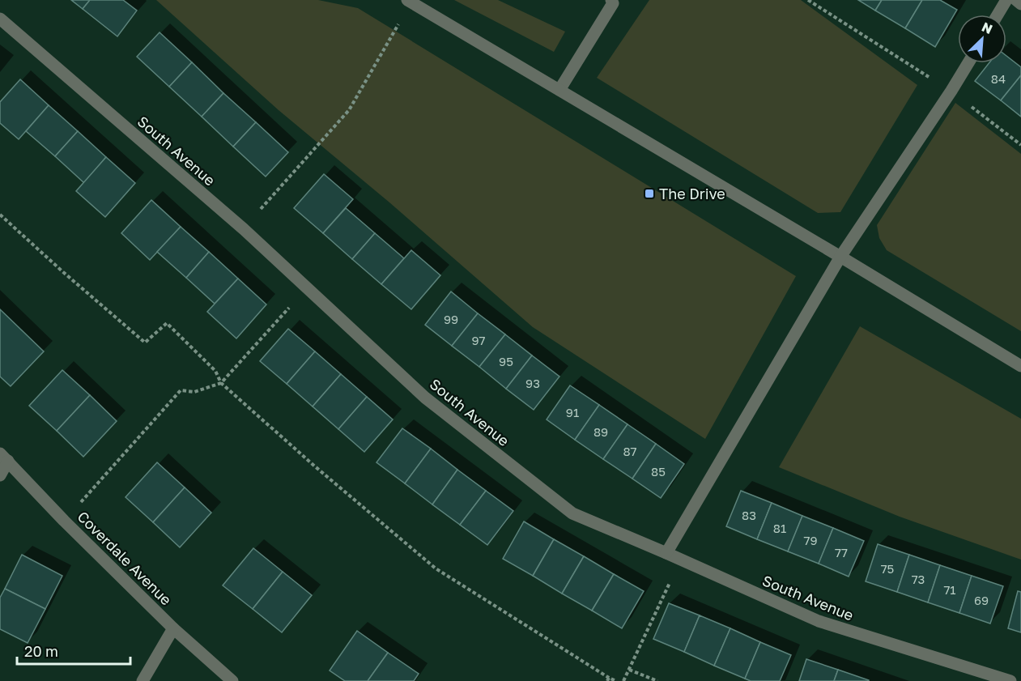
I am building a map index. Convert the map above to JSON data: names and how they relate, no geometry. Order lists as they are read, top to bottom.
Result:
{
  "streets": {
    "street": ["South Avenue", "Coverdale Avenue"]
  },
  "places": {
    "transit": ["The Drive"]
  },
  "house_numbers": [
    "84",
    "99",
    "97",
    "95",
    "93",
    "91",
    "89",
    "87",
    "85",
    "83",
    "81",
    "79",
    "77",
    "75",
    "73",
    "71",
    "69"
  ],
  "scale_bar": "20 m",
  "north": "top right"
}
